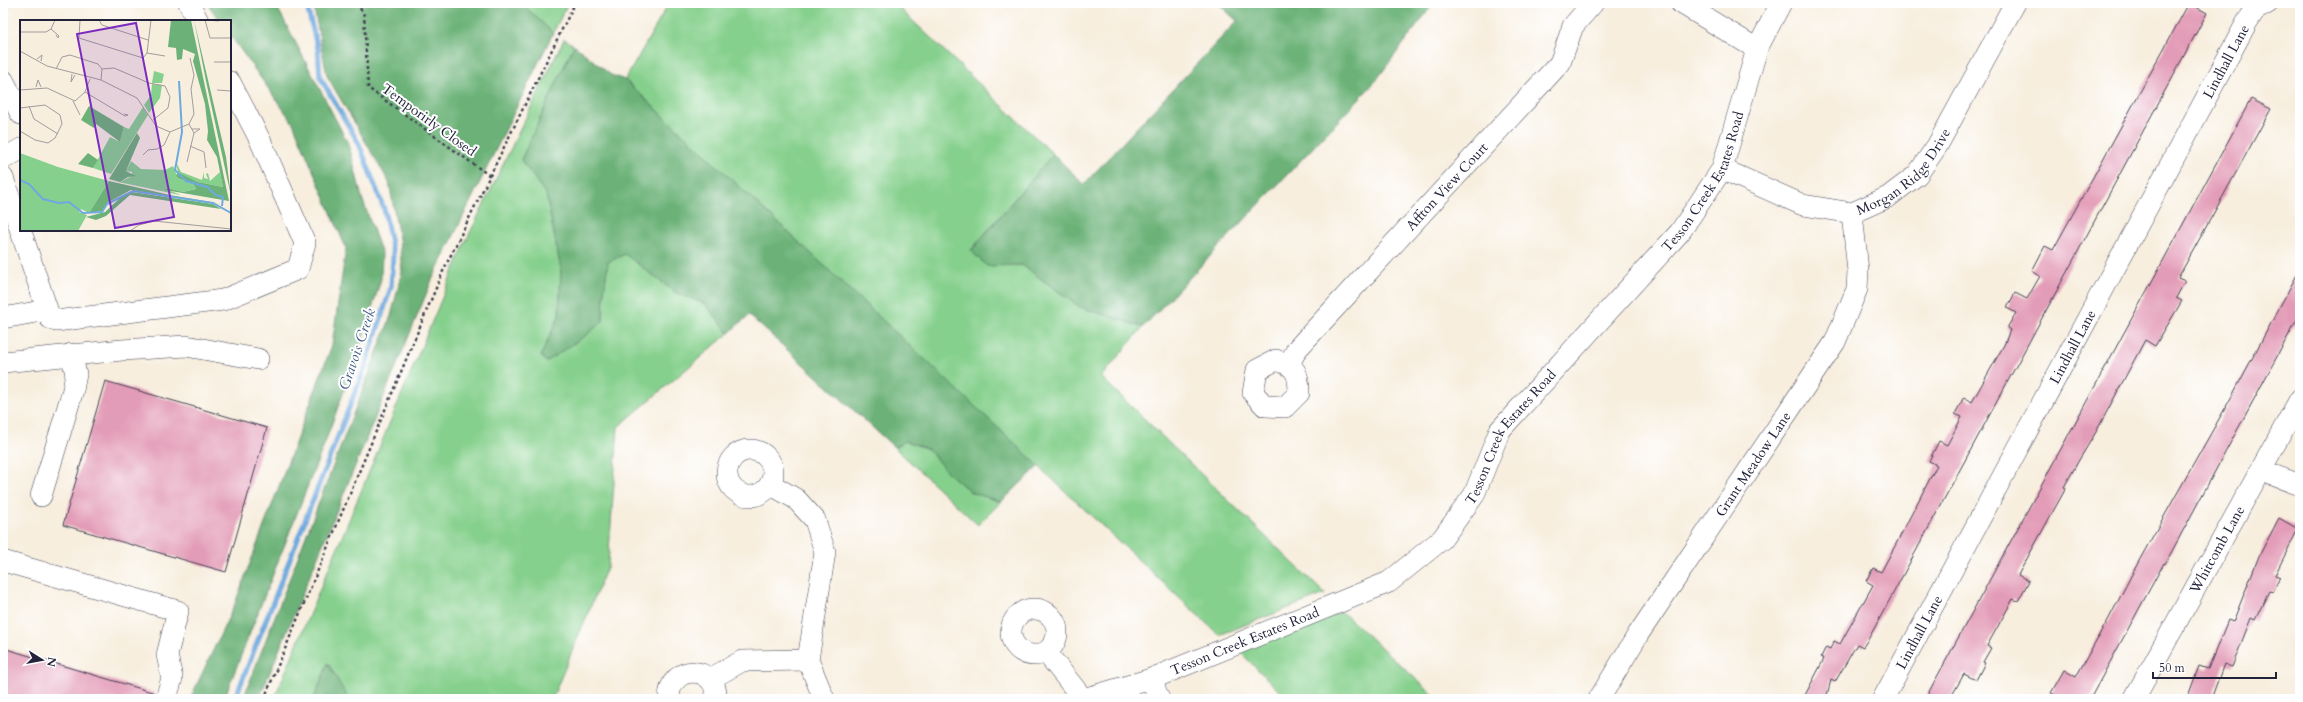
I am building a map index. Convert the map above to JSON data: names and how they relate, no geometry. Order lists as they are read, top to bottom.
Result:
{
  "streets": {
    "street": [
      "Lindhall Lane",
      "Morgan Ridge Drive",
      "Tesson Creek Estates Road",
      "Affton View Court",
      "Grant Meadow Lane",
      "Whitcomb Lane"
    ],
    "path": ["Temporirly Closed"]
  },
  "crossings": [
    ["Morgan Ridge Drive", "Tesson Creek Estates Road"],
    ["Morgan Ridge Drive", "Grant Meadow Lane"]
  ],
  "water": ["Gravois Creek"],
  "scale_bar": "50 m",
  "north": "right"
}
